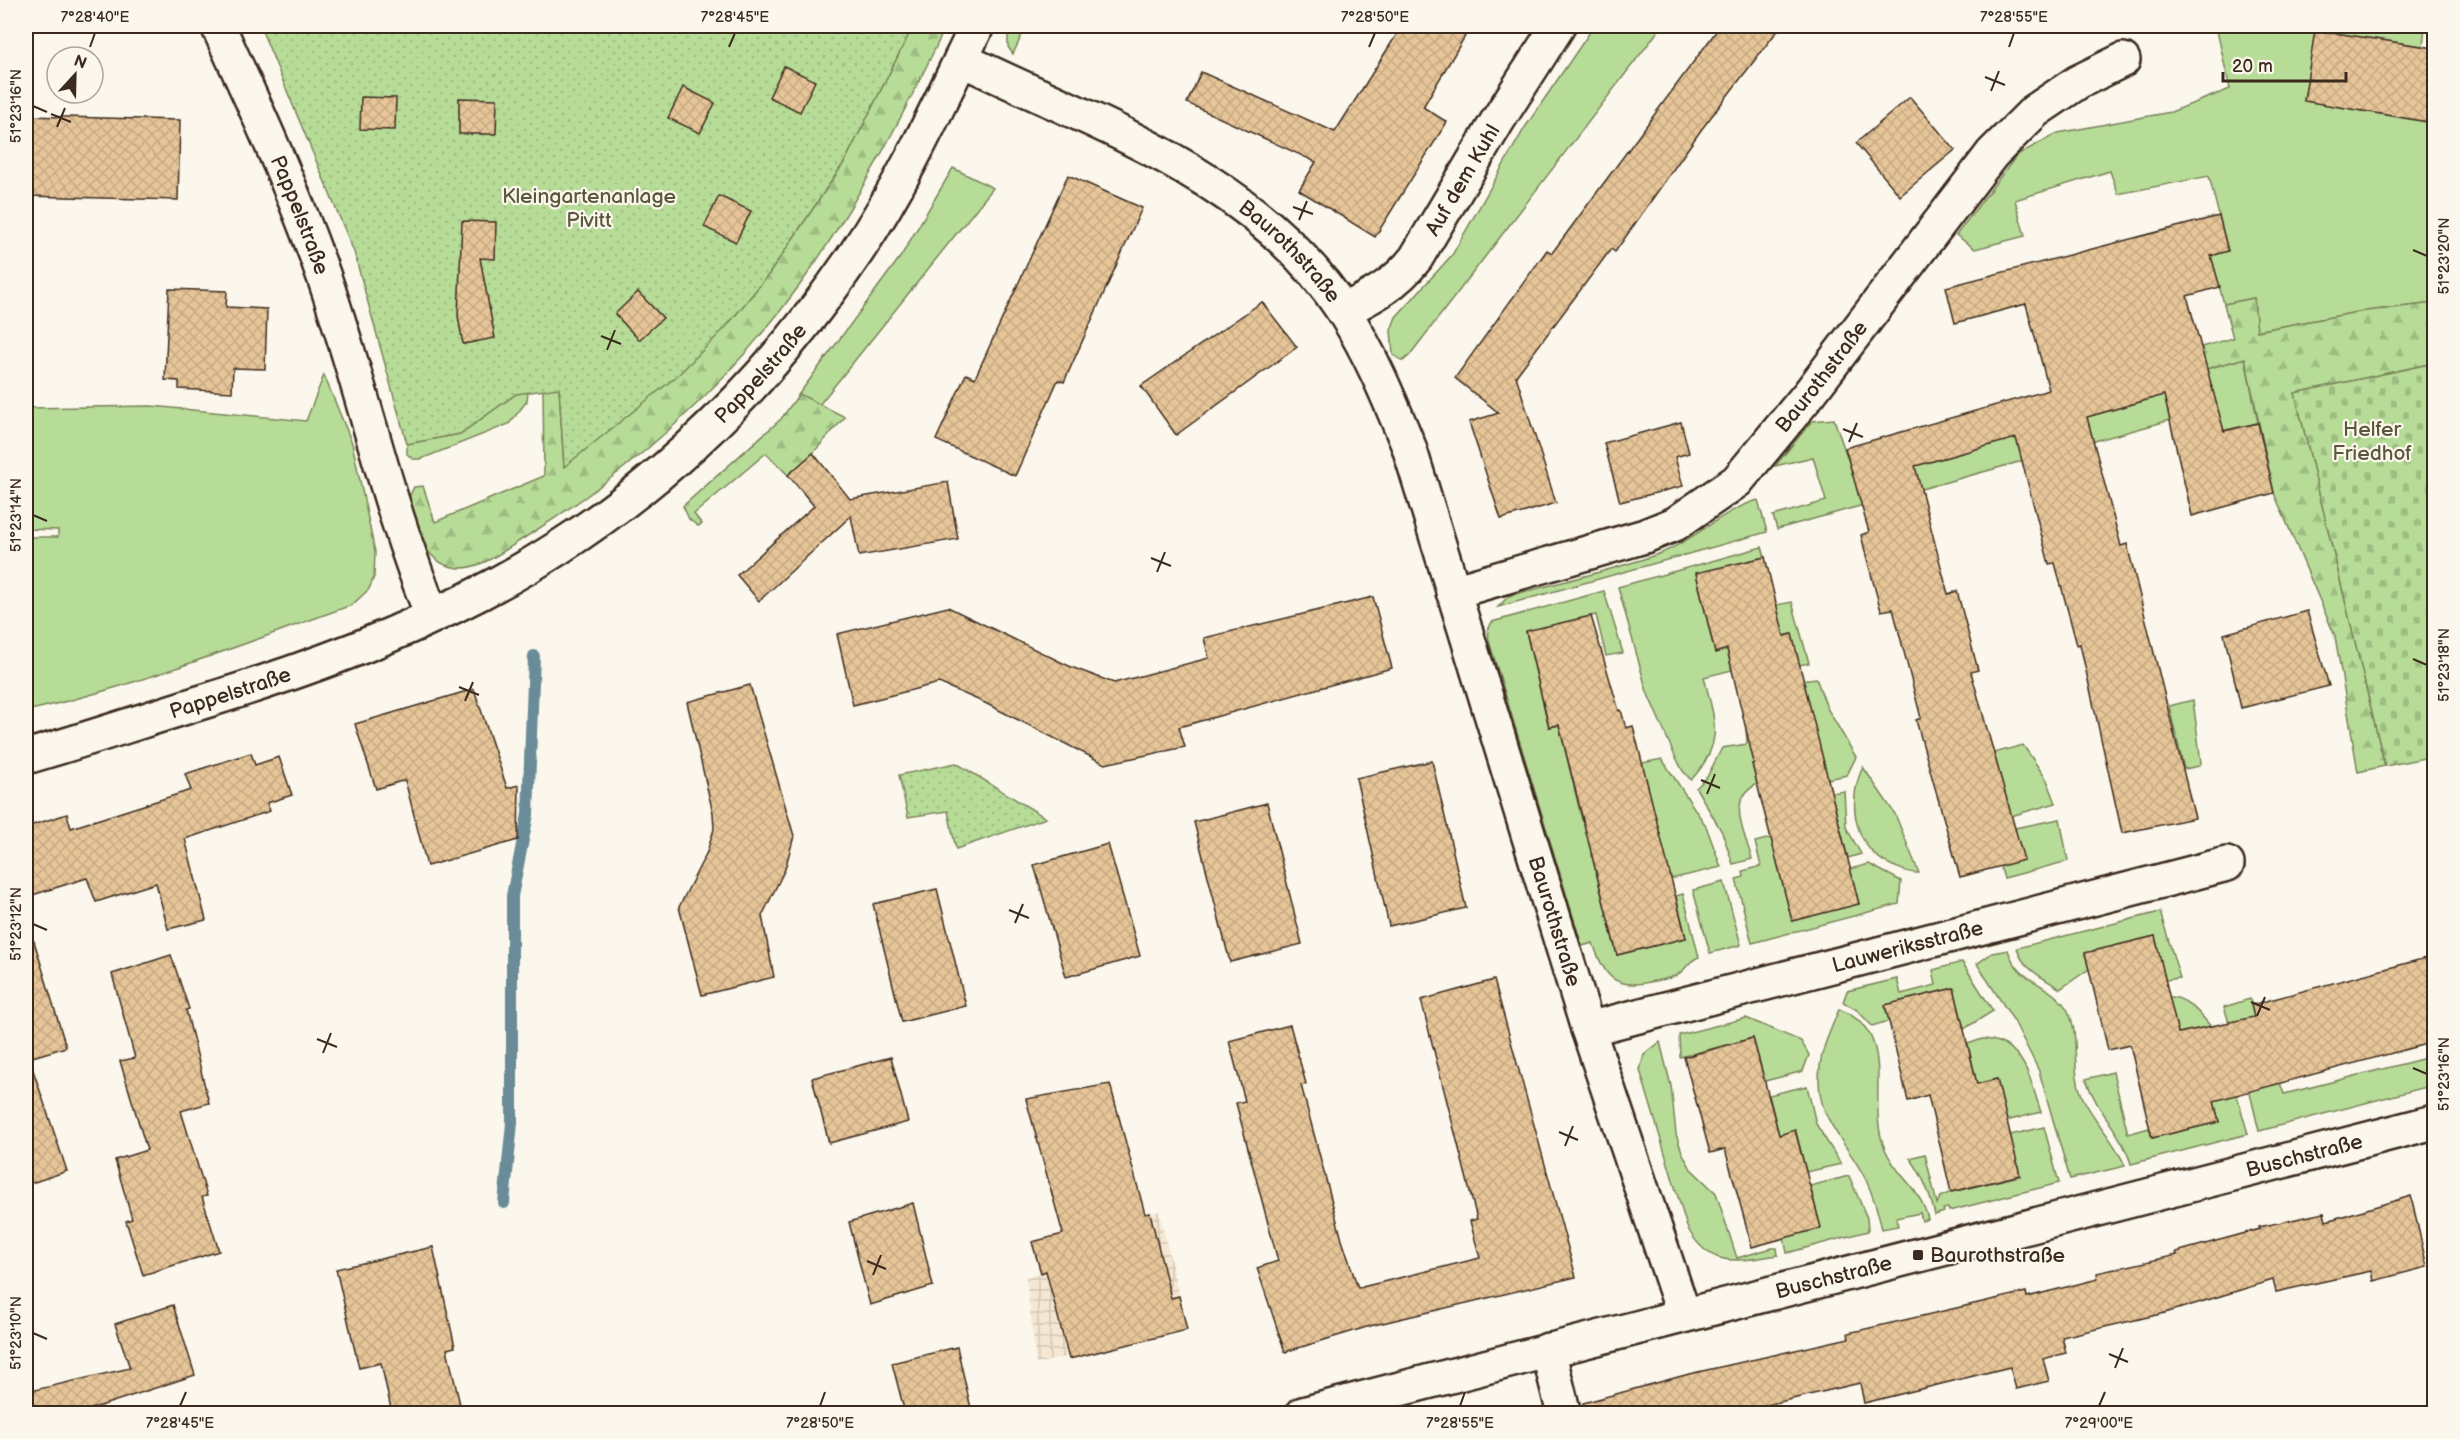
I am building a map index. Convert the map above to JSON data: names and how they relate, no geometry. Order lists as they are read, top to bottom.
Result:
{
  "streets": {
    "street": [
      "Auf dem Kuhl",
      "Pappelstraße",
      "Baurothstraße",
      "Lauweriksstraße",
      "Buschstraße"
    ]
  },
  "crossings": [
    ["Auf dem Kuhl", "Baurothstraße"],
    ["Pappelstraße", "Baurothstraße"],
    ["Baurothstraße", "Lauweriksstraße"],
    ["Baurothstraße", "Buschstraße"]
  ],
  "parks": ["Kleingartenanlage Pivitt", "Helfer Friedhof"],
  "places": {
    "transit": ["Baurothstraße"]
  },
  "scale_bar": "20 m",
  "north": "top",
  "coordinates": [
    "7°28'40\"E",
    "7°28'45\"E",
    "7°28'50\"E",
    "7°28'55\"E",
    "51°23'16\"N",
    "51°23'20\"N",
    "51°23'14\"N",
    "51°23'18\"N",
    "51°23'12\"N",
    "51°23'10\"N",
    "7°29'00\"E"
  ]
}
